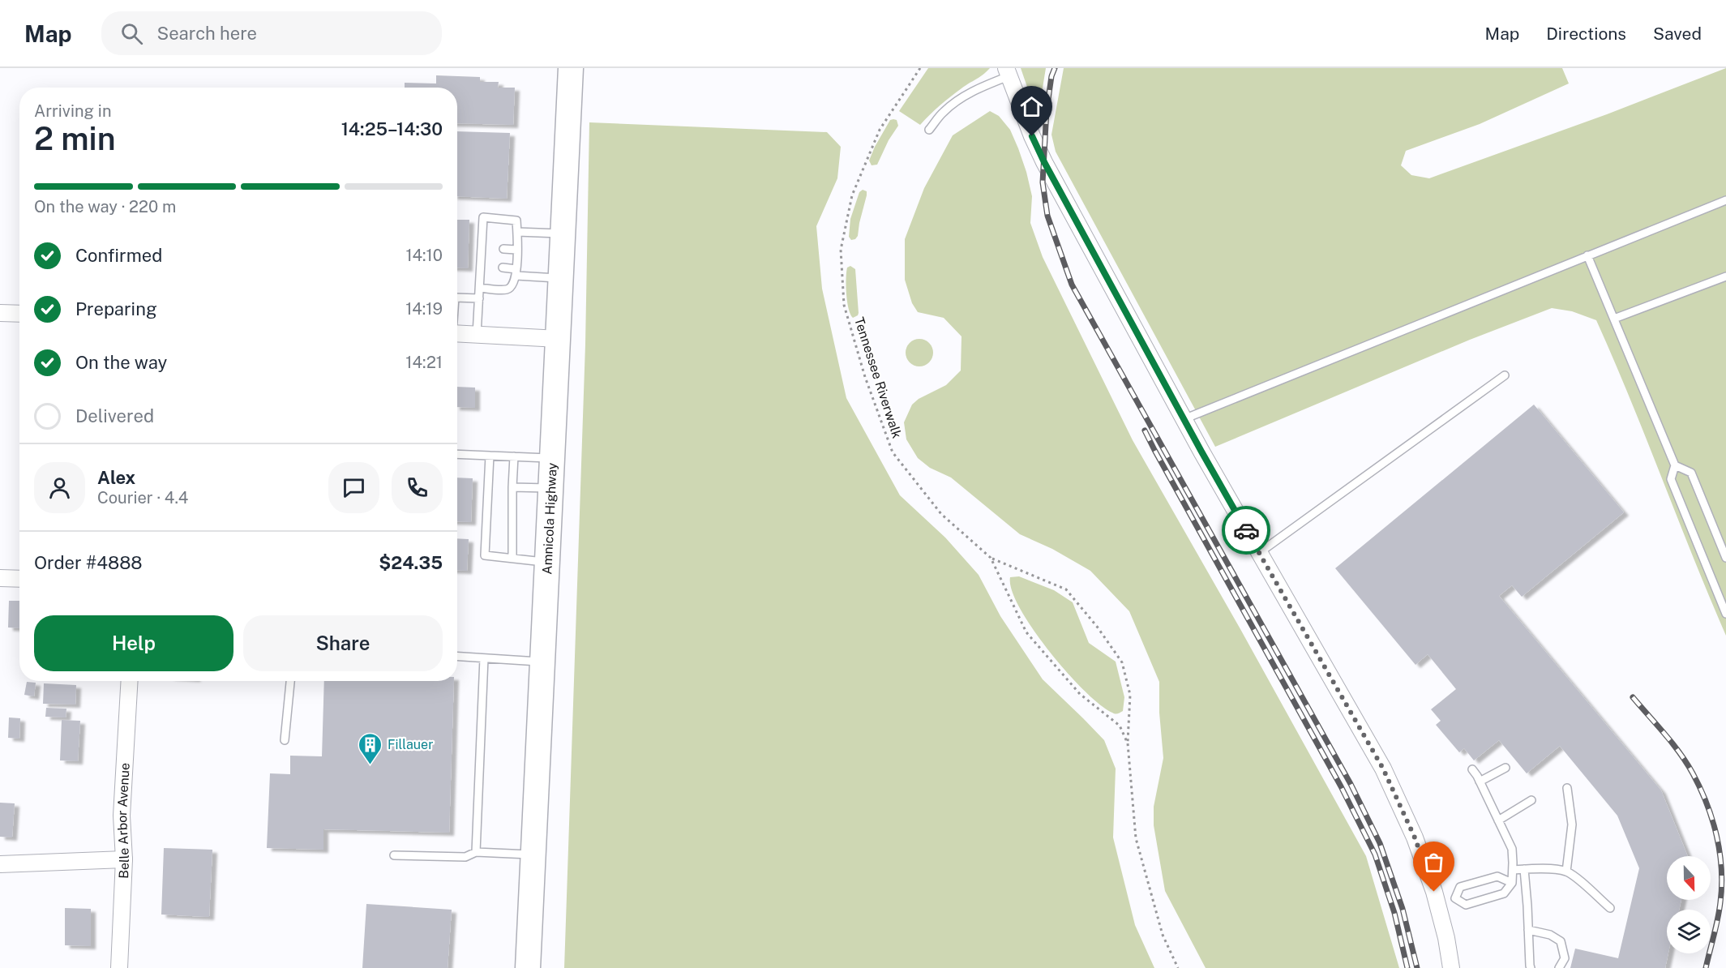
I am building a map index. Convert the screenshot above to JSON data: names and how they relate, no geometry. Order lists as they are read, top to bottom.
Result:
{
  "streets": {
    "main road": ["Amnicola Highway"],
    "street": ["Belle Arbor Avenue"],
    "path": ["Tennessee Riverwalk"]
  },
  "places": {
    "building": ["Fillauer"]
  },
  "north": "bottom",
  "page": {
    "header": "Map",
    "search": "Search here",
    "nav": ["Map", "Directions", "Saved"],
    "heading": ["2 min", "Arriving in", "14:25–14:30"],
    "panel": [
      "Alex",
      "Courier · 4.4",
      "Order #4888",
      "$24.35"
    ],
    "bar": "On the way · 220 m",
    "list": [
      ["Confirmed", "14:10"],
      ["Preparing", "14:19"],
      ["On the way", "14:21"],
      "Delivered"
    ],
    "buttons": ["Help", "Share"]
  }
}
